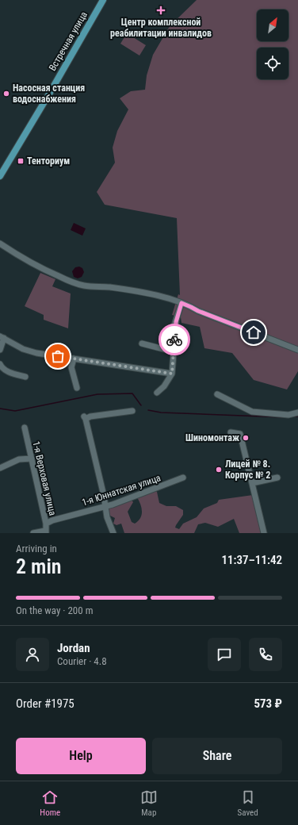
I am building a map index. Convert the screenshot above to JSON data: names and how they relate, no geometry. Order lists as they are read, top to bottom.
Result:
{
  "streets": {
    "main road": ["Встречная улица"],
    "street": ["1-я Верховая улица", "1-я Юннатская улица"]
  },
  "crossings": [
    ["1-я Верховая улица", "1-я Юннатская улица"]
  ],
  "places": {
    "health": ["Центр комплексной реабилитации инвалидов"],
    "other": ["Насосная станция водоснабжения", "Шиномонтаж", "Лицей № 8. Корпус № 2"],
    "transit": ["Тенториум"]
  },
  "north": "top right",
  "page": {
    "heading": ["2 min", "Arriving in", "11:37–11:42"],
    "panel": [
      "Jordan",
      "Courier · 4.8",
      "Order #1975",
      "573 ₽"
    ],
    "bar": "On the way · 200 m",
    "buttons": ["Help", "Share"],
    "tabs": ["Home", "Map", "Saved"]
  }
}
